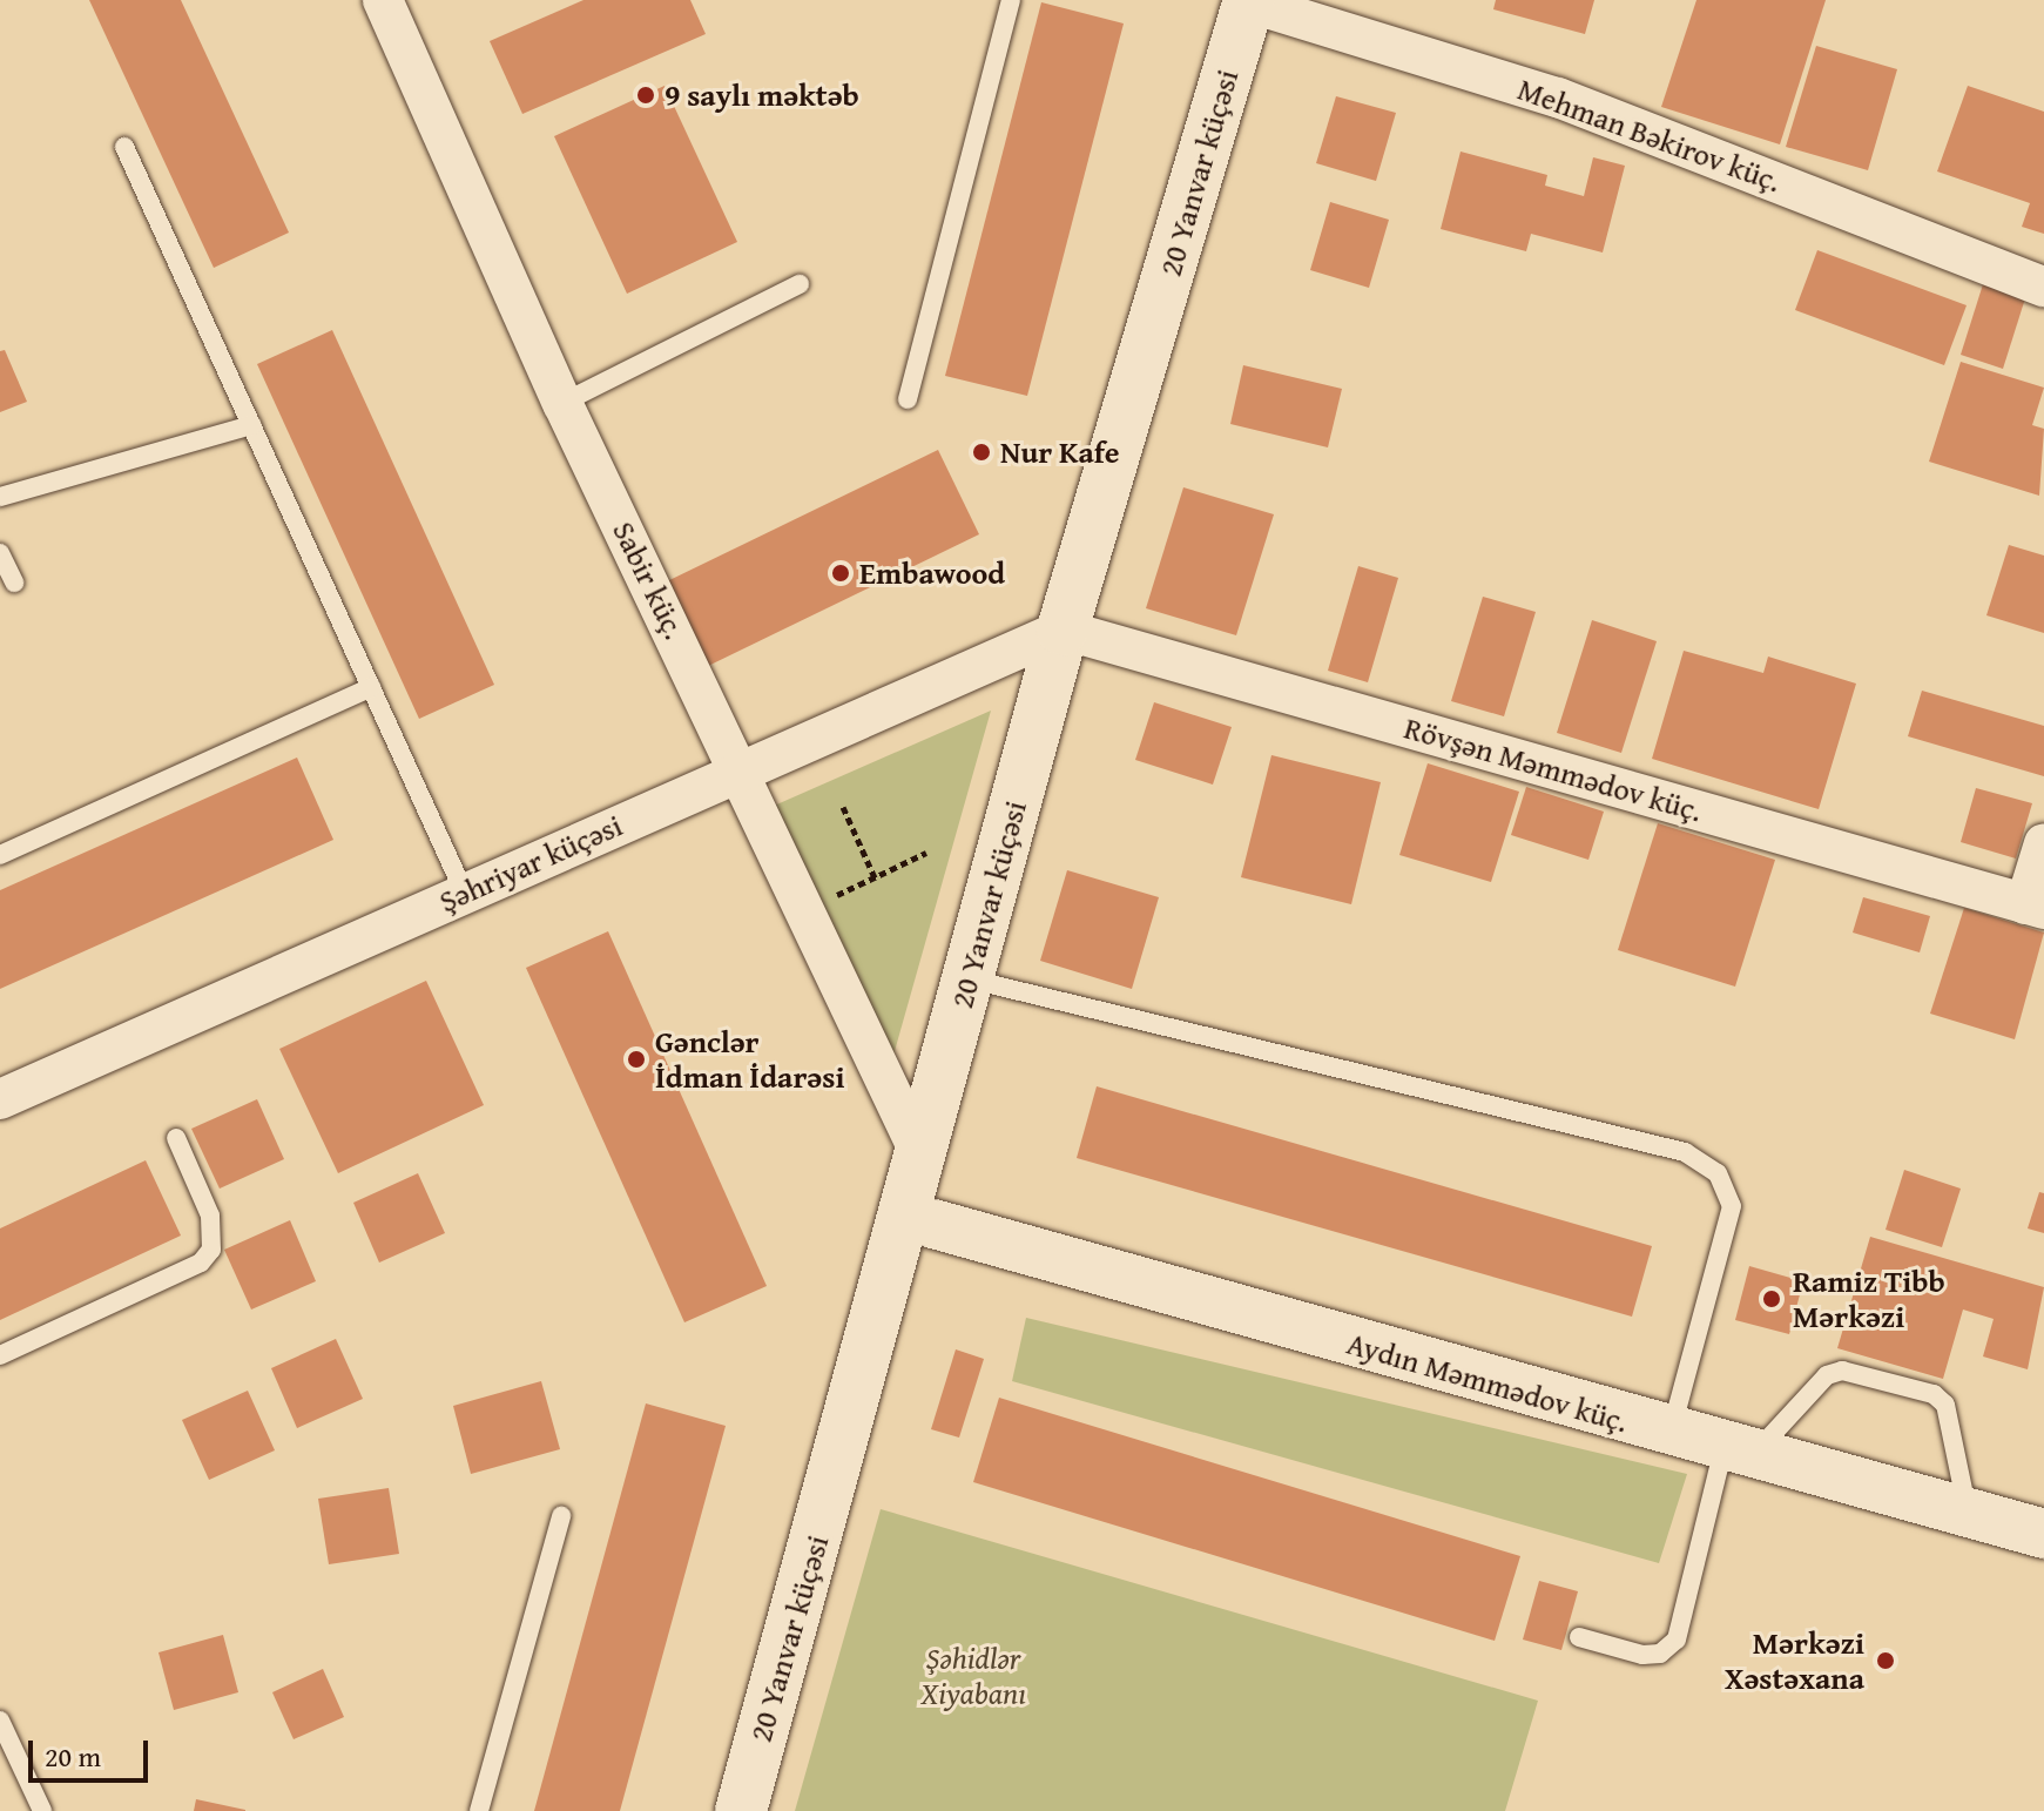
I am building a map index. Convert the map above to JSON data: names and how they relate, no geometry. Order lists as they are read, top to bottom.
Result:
{
  "streets": {
    "main road": ["20 Yanvar küçəsi"],
    "street": [
      "Mehman Bəkirov küç.",
      "Sabir küç.",
      "Rövşən Məmmədov küç.",
      "Şəhriyar küçəsi",
      "Aydın Məmmədov küç."
    ]
  },
  "crossings": [
    ["Mehman Bəkirov küç.", "20 Yanvar küçəsi"],
    ["20 Yanvar küçəsi", "Sabir küç."],
    ["20 Yanvar küçəsi", "Rövşən Məmmədov küç."],
    ["20 Yanvar küçəsi", "Şəhriyar küçəsi"],
    ["Sabir küç.", "Şəhriyar küçəsi"],
    ["Rövşən Məmmədov küç.", "Şəhriyar küçəsi"]
  ],
  "parks": ["Şəhidlər Xiyabanı"],
  "places": [
    "9 saylı məktəb",
    "Nur Kafe",
    "Embawood",
    "Gənclər İdman İdarəsi",
    "Ramiz Tibb Mərkəzi",
    "Mərkəzi Xəstəxana"
  ],
  "scale_bar": "20 m"
}
